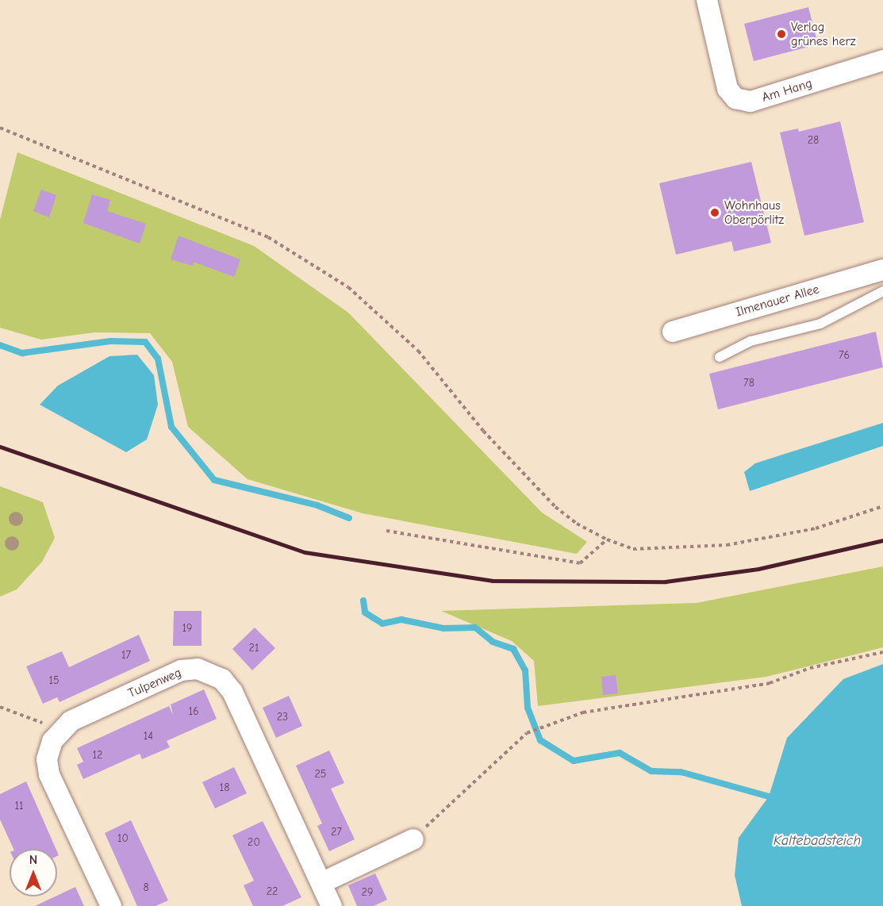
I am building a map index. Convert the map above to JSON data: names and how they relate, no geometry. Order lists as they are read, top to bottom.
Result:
{
  "streets": {
    "street": ["Am Hang", "Ilmenauer Allee", "Tulpenweg"]
  },
  "water": ["Kaltebadsteich"],
  "places": ["Verlag grünes herz", "Wohnhaus Oberpörlitz"],
  "house_numbers": [
    "28",
    "76",
    "78",
    "19",
    "21",
    "17",
    "15",
    "16",
    "23",
    "14",
    "12",
    "25",
    "18",
    "11",
    "27",
    "10",
    "20",
    "8",
    "22",
    "29"
  ],
  "north": "top"
}
